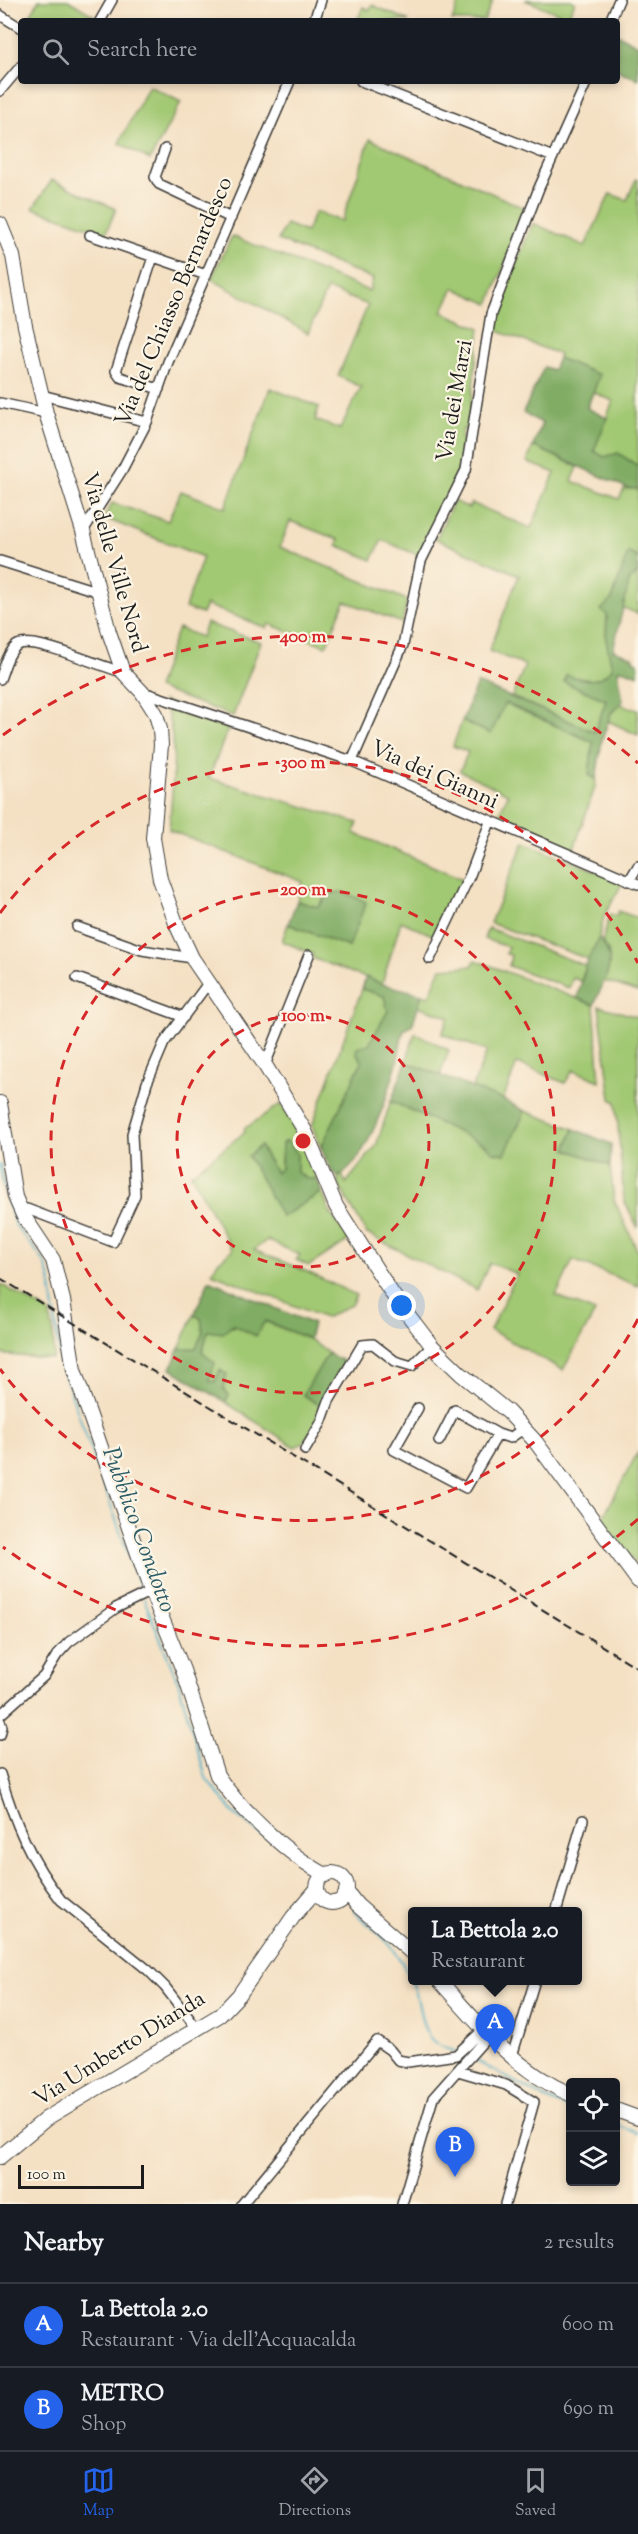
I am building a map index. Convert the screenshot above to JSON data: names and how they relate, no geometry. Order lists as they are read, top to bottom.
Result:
{
  "streets": {
    "street": [
      "Via del Chiasso Bernardesco",
      "Via dei Marzi",
      "Via delle Ville Nord",
      "Via dei Gianni",
      "Via Umberto Dianda"
    ]
  },
  "crossings": [
    ["Via del Chiasso Bernardesco", "Via delle Ville Nord"],
    ["Via dei Marzi", "Via dei Gianni"],
    ["Via delle Ville Nord", "Via dei Gianni"]
  ],
  "water": ["Pubblico Condotto"],
  "scale_bar": "100 m",
  "page": {
    "search": "Search here",
    "popup": ["La Bettola 2.0", "Restaurant"],
    "pins": ["A", "B"],
    "scale": "100 m",
    "heading": ["Nearby", "2 results"],
    "list": [
      {
        "mark": "A",
        "name": "La Bettola 2.0",
        "note": "Restaurant · Via dell'Acquacalda",
        "value": "600 m"
      },
      {
        "mark": "B",
        "name": "METRO",
        "note": "Shop",
        "value": "690 m"
      }
    ],
    "nav": ["Map", "Directions", "Saved"]
  },
  "rings": [
    "400 m",
    "300 m",
    "200 m",
    "100 m"
  ]
}
